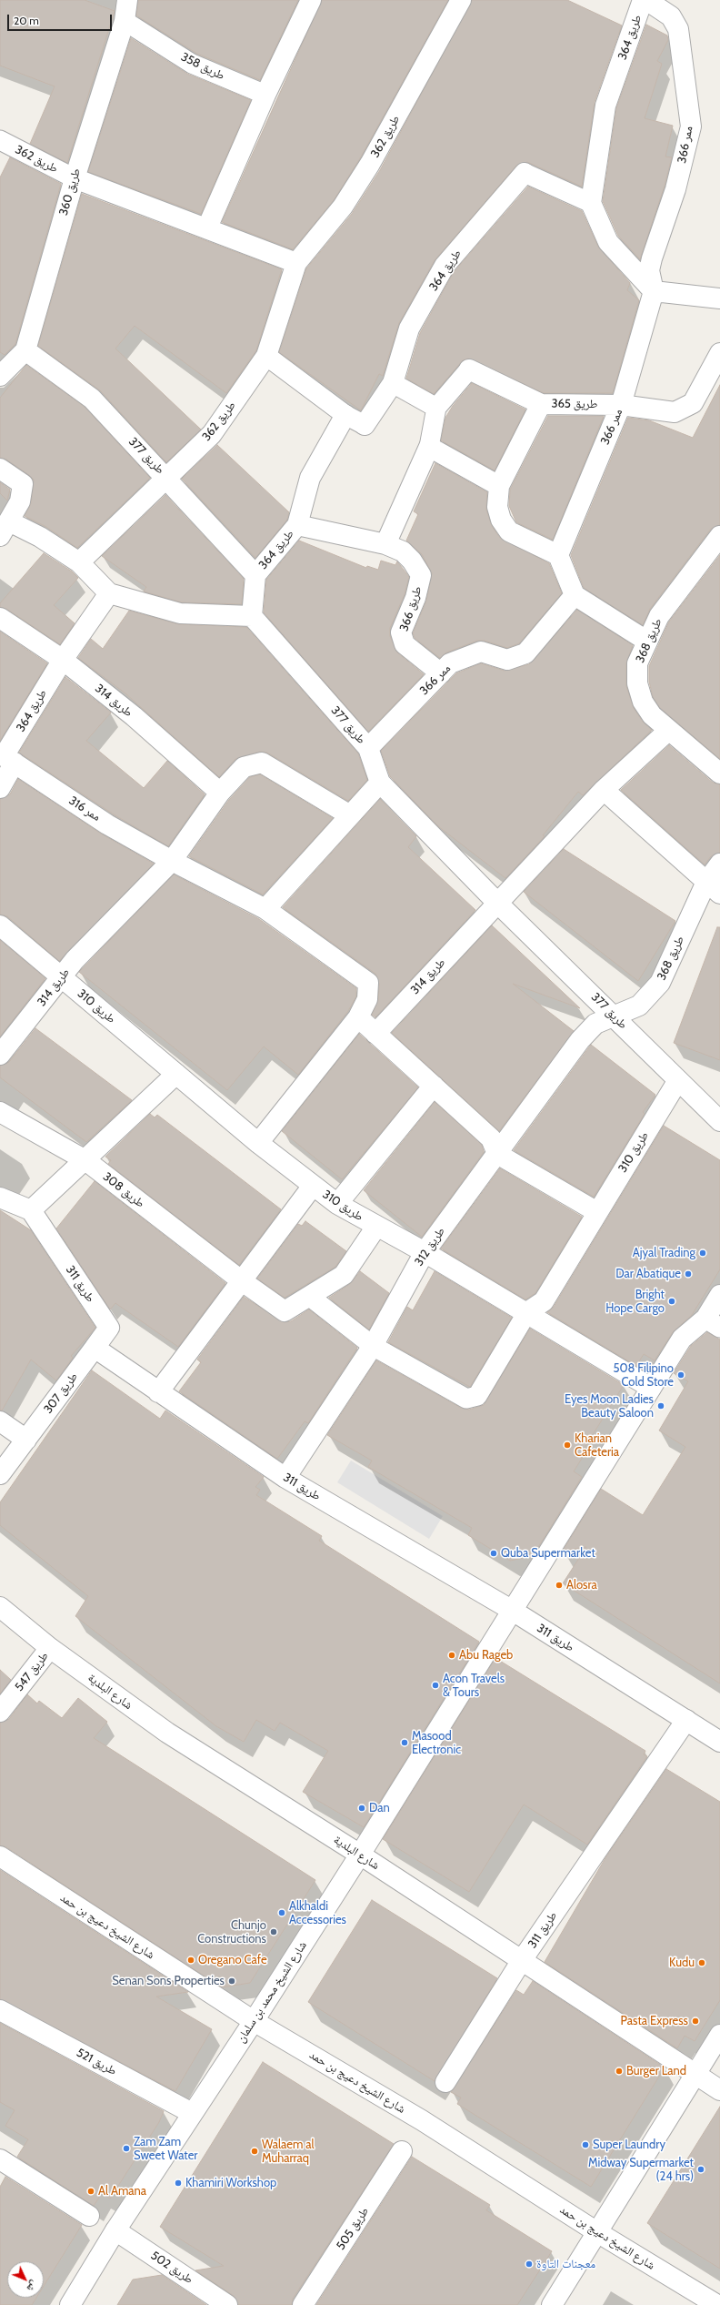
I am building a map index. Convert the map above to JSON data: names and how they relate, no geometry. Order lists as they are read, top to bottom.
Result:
{
  "streets": {
    "street": [
      "طريق 364",
      "طريق 362",
      "ممر 366",
      "طريق 360",
      "طريق 365",
      "طريق 377",
      "طريق 366",
      "طريق 368",
      "طريق 314",
      "ممر 316",
      "طريق 310",
      "طريق 308",
      "طريق 312",
      "طريق 311",
      "طريق 307",
      "طريق 547",
      "شارع البلدية",
      "شارع الشيخ دعيج بن حمد",
      "شارع الشيخ محمد بن سلمان",
      "طريق 521",
      "طريق 505",
      "طريق 502"
    ],
    "lane": ["طريق 358"]
  },
  "crossings": [
    ["طريق 364", "طريق 362"],
    ["طريق 364", "طريق 377"],
    ["طريق 364", "طريق 366"],
    ["طريق 364", "طريق 314"],
    ["طريق 364", "ممر 316"],
    ["طريق 358", "طريق 360"],
    ["طريق 362", "طريق 360"],
    ["طريق 362", "طريق 377"],
    ["ممر 366", "طريق 365"],
    ["ممر 366", "طريق 377"],
    ["ممر 366", "طريق 366"],
    ["طريق 360", "طريق 377"],
    ["طريق 377", "طريق 368"],
    ["طريق 377", "طريق 314"],
    ["طريق 377", "طريق 310"],
    ["طريق 377", "طريق 312"],
    ["طريق 368", "طريق 312"],
    ["طريق 314", "ممر 316"],
    ["طريق 314", "طريق 310"],
    ["طريق 310", "طريق 308"],
    ["طريق 310", "طريق 312"],
    ["طريق 310", "شارع الشيخ محمد بن سلمان"],
    ["طريق 312", "طريق 311"],
    ["طريق 311", "طريق 307"],
    ["طريق 311", "شارع البلدية"],
    ["طريق 311", "شارع الشيخ محمد بن سلمان"],
    ["طريق 547", "شارع البلدية"],
    ["شارع البلدية", "شارع الشيخ محمد بن سلمان"],
    ["شارع الشيخ دعيج بن حمد", "شارع الشيخ محمد بن سلمان"],
    ["شارع الشيخ محمد بن سلمان", "طريق 521"],
    ["شارع الشيخ محمد بن سلمان", "طريق 502"]
  ],
  "places": [
    "Ajyal Trading",
    "Dar Abatique",
    "Bright Hope Cargo",
    "508 Filipino Cold Store",
    "Eyes Moon Ladies Beauty Saloon",
    "Kharian Cafeteria",
    "Quba Supermarket",
    "Alosra",
    "Abu Rageb",
    "Acon Travels & Tours",
    "Masood Electronic",
    "Dan",
    "Alkhaldi Accessories",
    "Chunjo Constructions",
    "Oregano Cafe",
    "Kudu",
    "Senan Sons Properties",
    "Pasta Express",
    "Burger Land",
    "Super Laundry",
    "Zam Zam Sweet Water",
    "Walaem al Muharraq",
    "Midway Supermarket (24 hrs)",
    "Khamiri Workshop",
    "Al Amana",
    "معجنات التاوة"
  ],
  "scale_bar": "20 m",
  "north": "bottom right"
}
